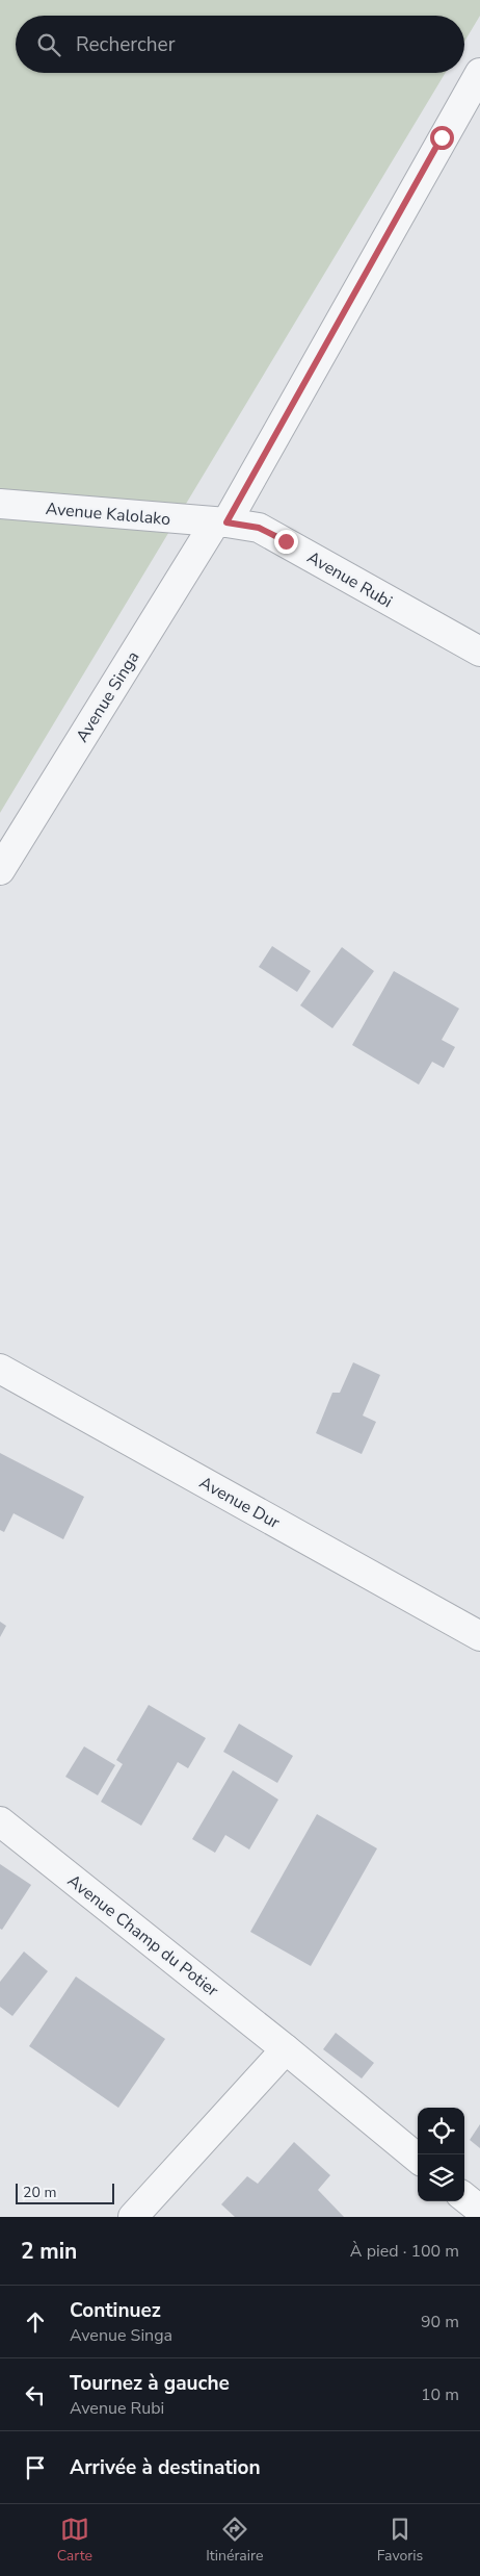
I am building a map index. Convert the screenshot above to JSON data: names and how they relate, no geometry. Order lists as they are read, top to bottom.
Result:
{
  "streets": {
    "street": [
      "Avenue Kalolako",
      "Avenue Rubi",
      "Avenue Singa",
      "Avenue Dur",
      "Avenue Champ du Potier"
    ]
  },
  "crossings": [
    ["Avenue Kalolako", "Avenue Rubi"],
    ["Avenue Kalolako", "Avenue Singa"],
    ["Avenue Rubi", "Avenue Singa"]
  ],
  "scale_bar": "20 m",
  "page": {
    "search": "Rechercher",
    "scale": "20 m",
    "heading": ["2 min", "À pied · 100 m"],
    "list": [
      ["Continuez", "Avenue Singa", "90 m"],
      ["Tournez à gauche", "Avenue Rubi", "10 m"],
      "Arrivée à destination"
    ],
    "nav": ["Carte", "Itinéraire", "Favoris"]
  }
}
